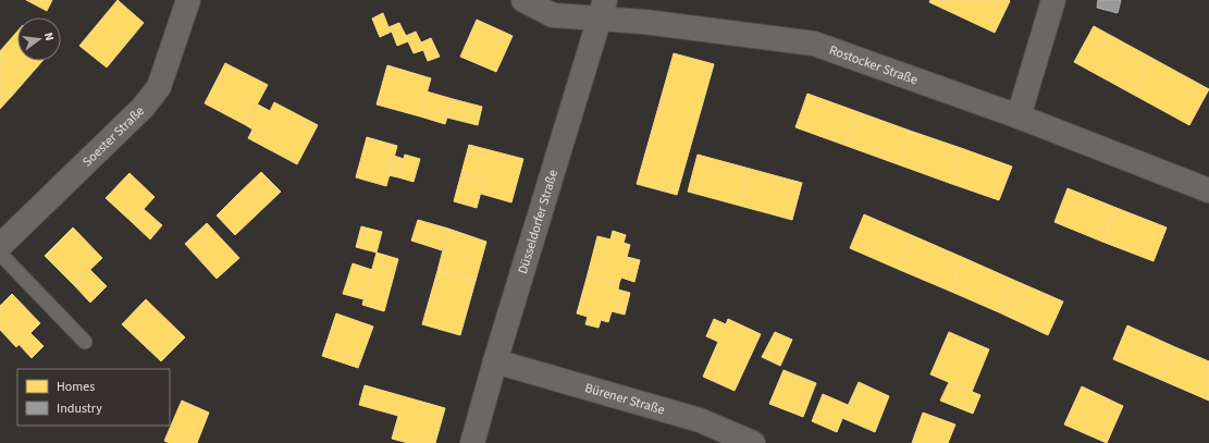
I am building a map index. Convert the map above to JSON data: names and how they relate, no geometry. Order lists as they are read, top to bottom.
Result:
{
  "streets": {
    "street": [
      "Rostocker Straße",
      "Soester Straße",
      "Düsseldorfer Straße",
      "Bürener Straße"
    ]
  },
  "crossings": [
    ["Rostocker Straße", "Düsseldorfer Straße"],
    ["Düsseldorfer Straße", "Bürener Straße"]
  ],
  "legend": ["Homes", "Industry"],
  "north": "right"
}
